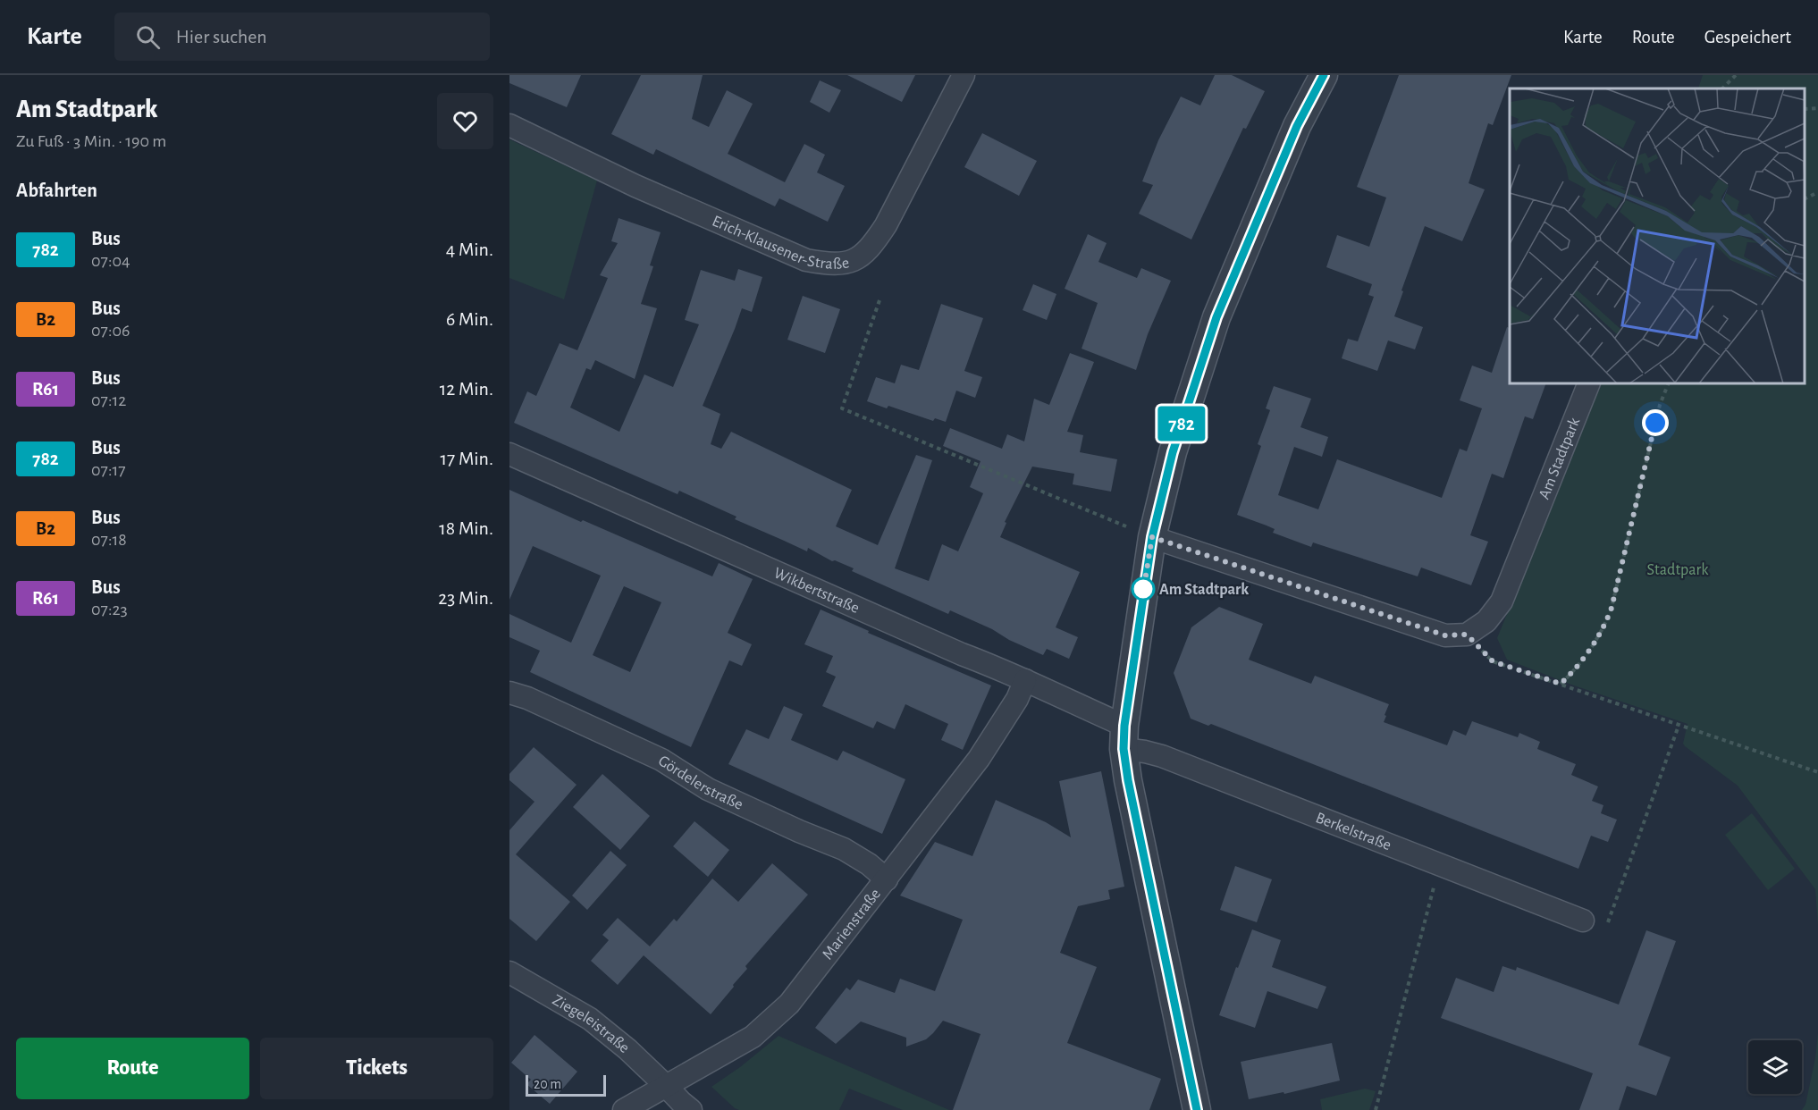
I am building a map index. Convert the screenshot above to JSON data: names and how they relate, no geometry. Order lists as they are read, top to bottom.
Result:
{
  "streets": {
    "street": [
      "Erich-Klausener-Straße",
      "Am Stadtpark",
      "Wikbertstraße",
      "Gördelerstraße",
      "Berkelstraße",
      "Marienstraße",
      "Ziegeleistraße"
    ]
  },
  "crossings": [
    ["Wikbertstraße", "Berkelstraße"],
    ["Wikbertstraße", "Marienstraße"],
    ["Gördelerstraße", "Marienstraße"],
    ["Marienstraße", "Ziegeleistraße"]
  ],
  "parks": ["Stadtpark"],
  "places": ["Am Stadtpark"],
  "lines": ["bus line 782"],
  "scale_bar": "20 m",
  "page": {
    "header": "Karte",
    "search": "Hier suchen",
    "nav": ["Karte", "Route", "Gespeichert"],
    "heading": [
      ["Am Stadtpark", "Zu Fuß · 3 Min. · 190 m"],
      "Abfahrten"
    ],
    "on_map": "782",
    "list": [
      {
        "mark": "782",
        "name": "Bus",
        "note": "07:04",
        "value": "4 Min."
      },
      {
        "mark": "B2",
        "name": "Bus",
        "note": "07:06",
        "value": "6 Min."
      },
      {
        "mark": "R61",
        "name": "Bus",
        "note": "07:12",
        "value": "12 Min."
      },
      {
        "mark": "782",
        "name": "Bus",
        "note": "07:17",
        "value": "17 Min."
      },
      {
        "mark": "B2",
        "name": "Bus",
        "note": "07:18",
        "value": "18 Min."
      },
      {
        "mark": "R61",
        "name": "Bus",
        "note": "07:23",
        "value": "23 Min."
      }
    ],
    "buttons": ["Route", "Tickets"],
    "scale": "20 m"
  }
}
